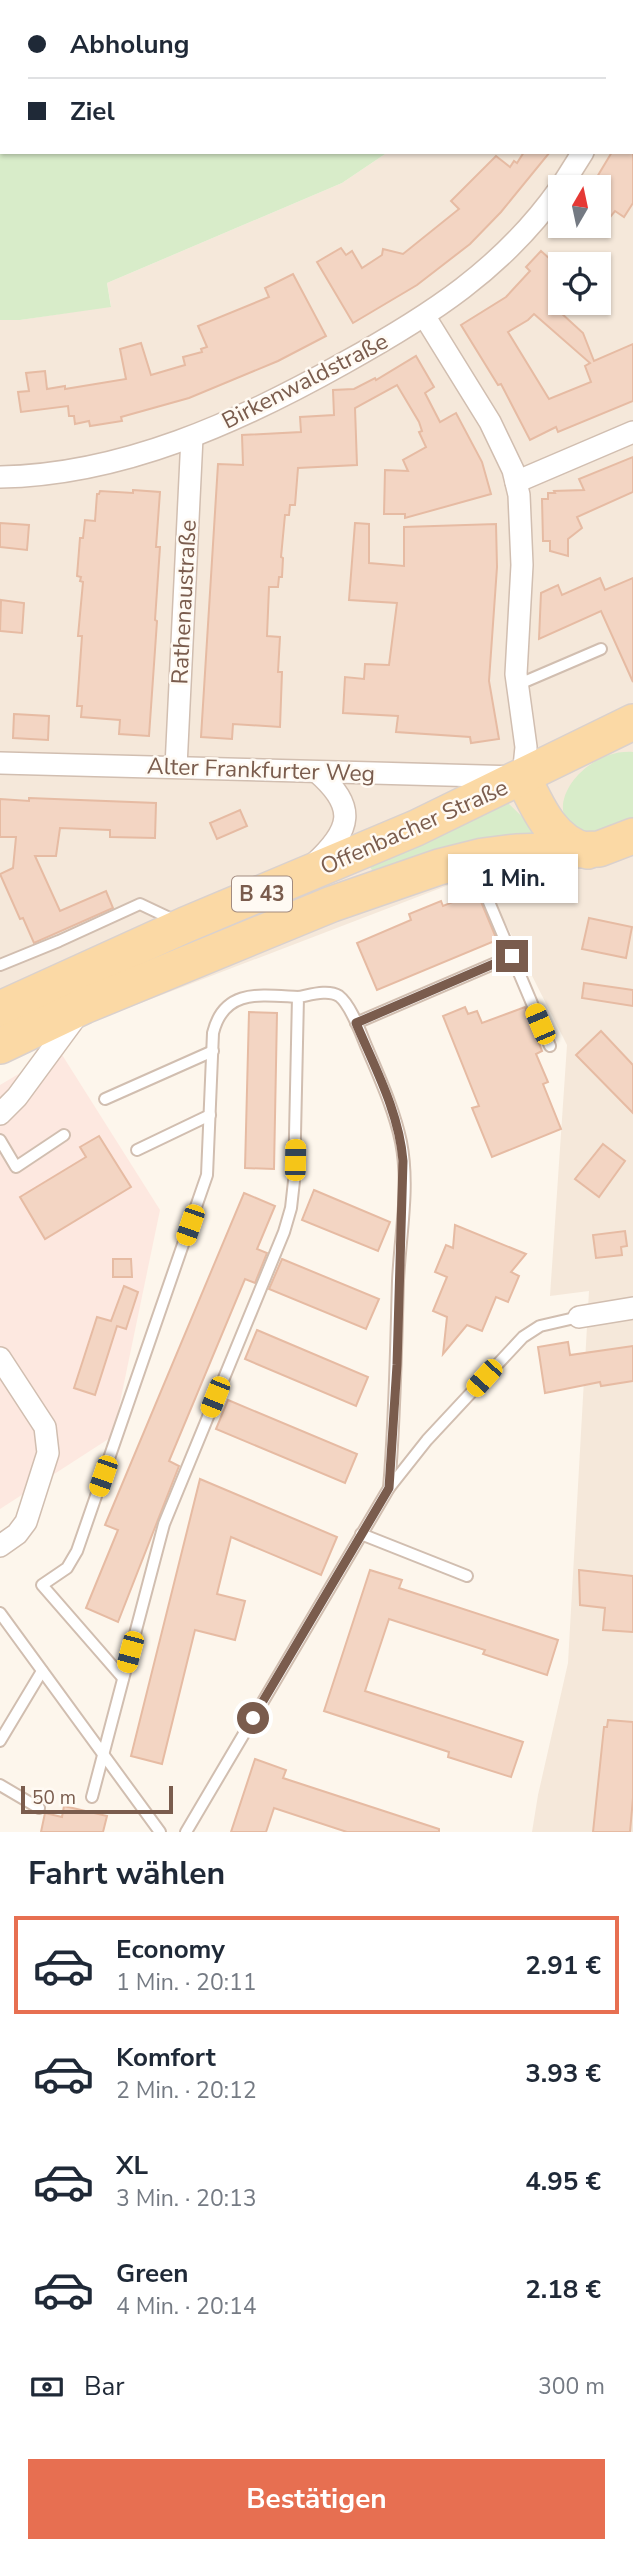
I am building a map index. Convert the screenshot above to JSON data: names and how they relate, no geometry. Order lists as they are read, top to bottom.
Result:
{
  "streets": {
    "main road": ["Offenbacher Straße", "B 43"],
    "street": ["Birkenwaldstraße", "Rathenaustraße", "Alter Frankfurter Weg"]
  },
  "crossings": [
    ["Birkenwaldstraße", "Rathenaustraße"],
    ["Rathenaustraße", "Alter Frankfurter Weg"],
    ["Alter Frankfurter Weg", "Offenbacher Straße"]
  ],
  "scale_bar": "50 m",
  "north": "top",
  "page": {
    "banner": ["Abholung", "Ziel"],
    "bubble": "1 Min.",
    "scale": "50 m",
    "heading": "Fahrt wählen",
    "list": [
      {
        "name": "Economy",
        "note": "1 Min. · 20:11",
        "value": "2.91 €"
      },
      {
        "name": "Komfort",
        "note": "2 Min. · 20:12",
        "value": "3.93 €"
      },
      {
        "name": "XL",
        "note": "3 Min. · 20:13",
        "value": "4.95 €"
      },
      {
        "name": "Green",
        "note": "4 Min. · 20:14",
        "value": "2.18 €"
      }
    ],
    "pay": ["Bar", "300 m"],
    "buttons": "Bestätigen"
  }
}
